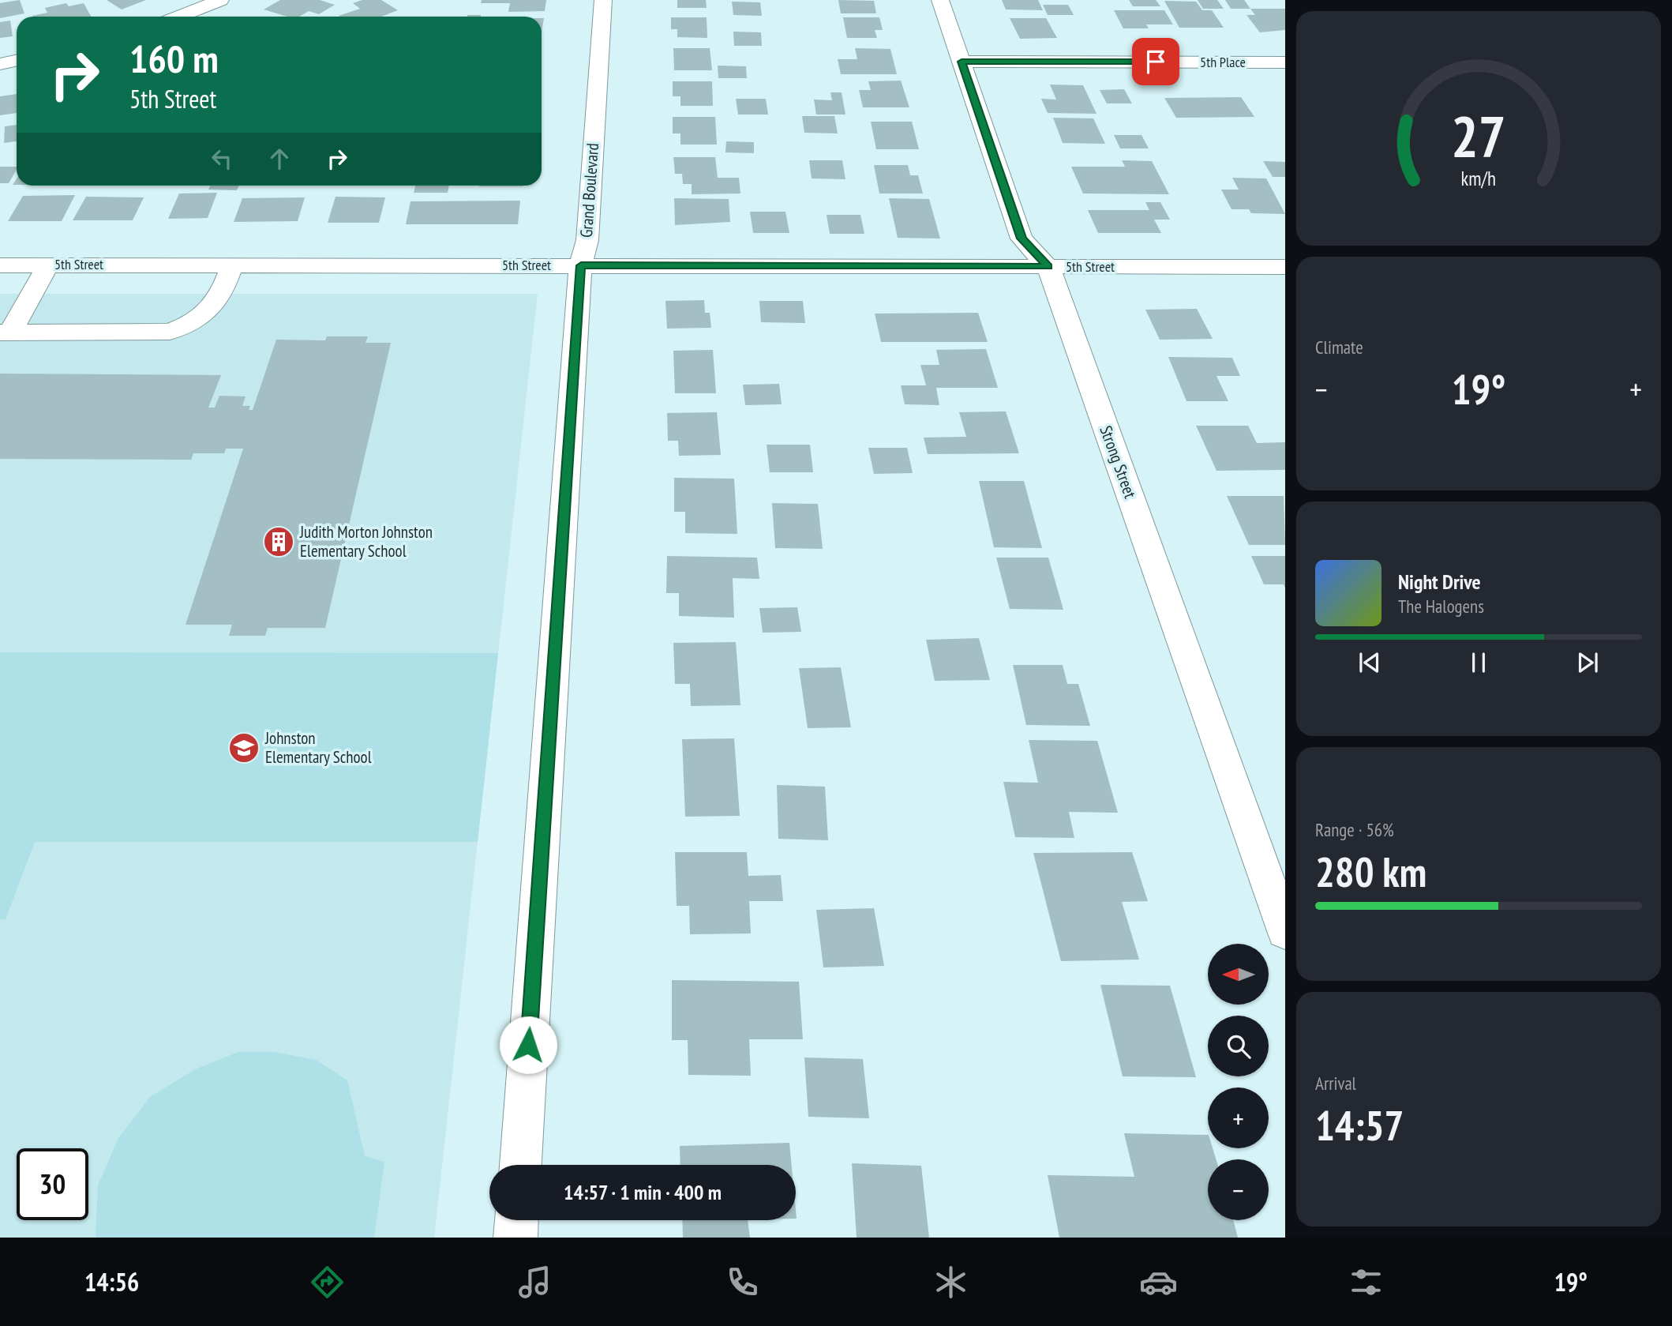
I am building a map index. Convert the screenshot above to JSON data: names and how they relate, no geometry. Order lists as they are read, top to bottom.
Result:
{
  "streets": {
    "street": [
      "5th Place",
      "Grand Boulevard",
      "5th Street",
      "Strong Street"
    ]
  },
  "crossings": [
    ["5th Place", "Strong Street"],
    ["Grand Boulevard", "5th Street"],
    ["5th Street", "Strong Street"]
  ],
  "places": {
    "building": ["Judith Morton Johnston Elementary School"],
    "school or university": ["Johnston Elementary School"]
  },
  "north": "left",
  "page": {
    "turn": ["160 m", "5th Street"],
    "tile": [
      "Climate",
      ["Range · 56%", "280 km"],
      ["Arrival", "14:57"]
    ],
    "heat": ["−", "19°", "+"],
    "song": ["Night Drive", "The Halogens"],
    "map_buttons": ["+", "−"],
    "limit": "30",
    "trip": "14:57 · 1 min · 400 m",
    "tabs": ["14:56", "19°"],
    "gauge": ["27", "km/h"]
  }
}
